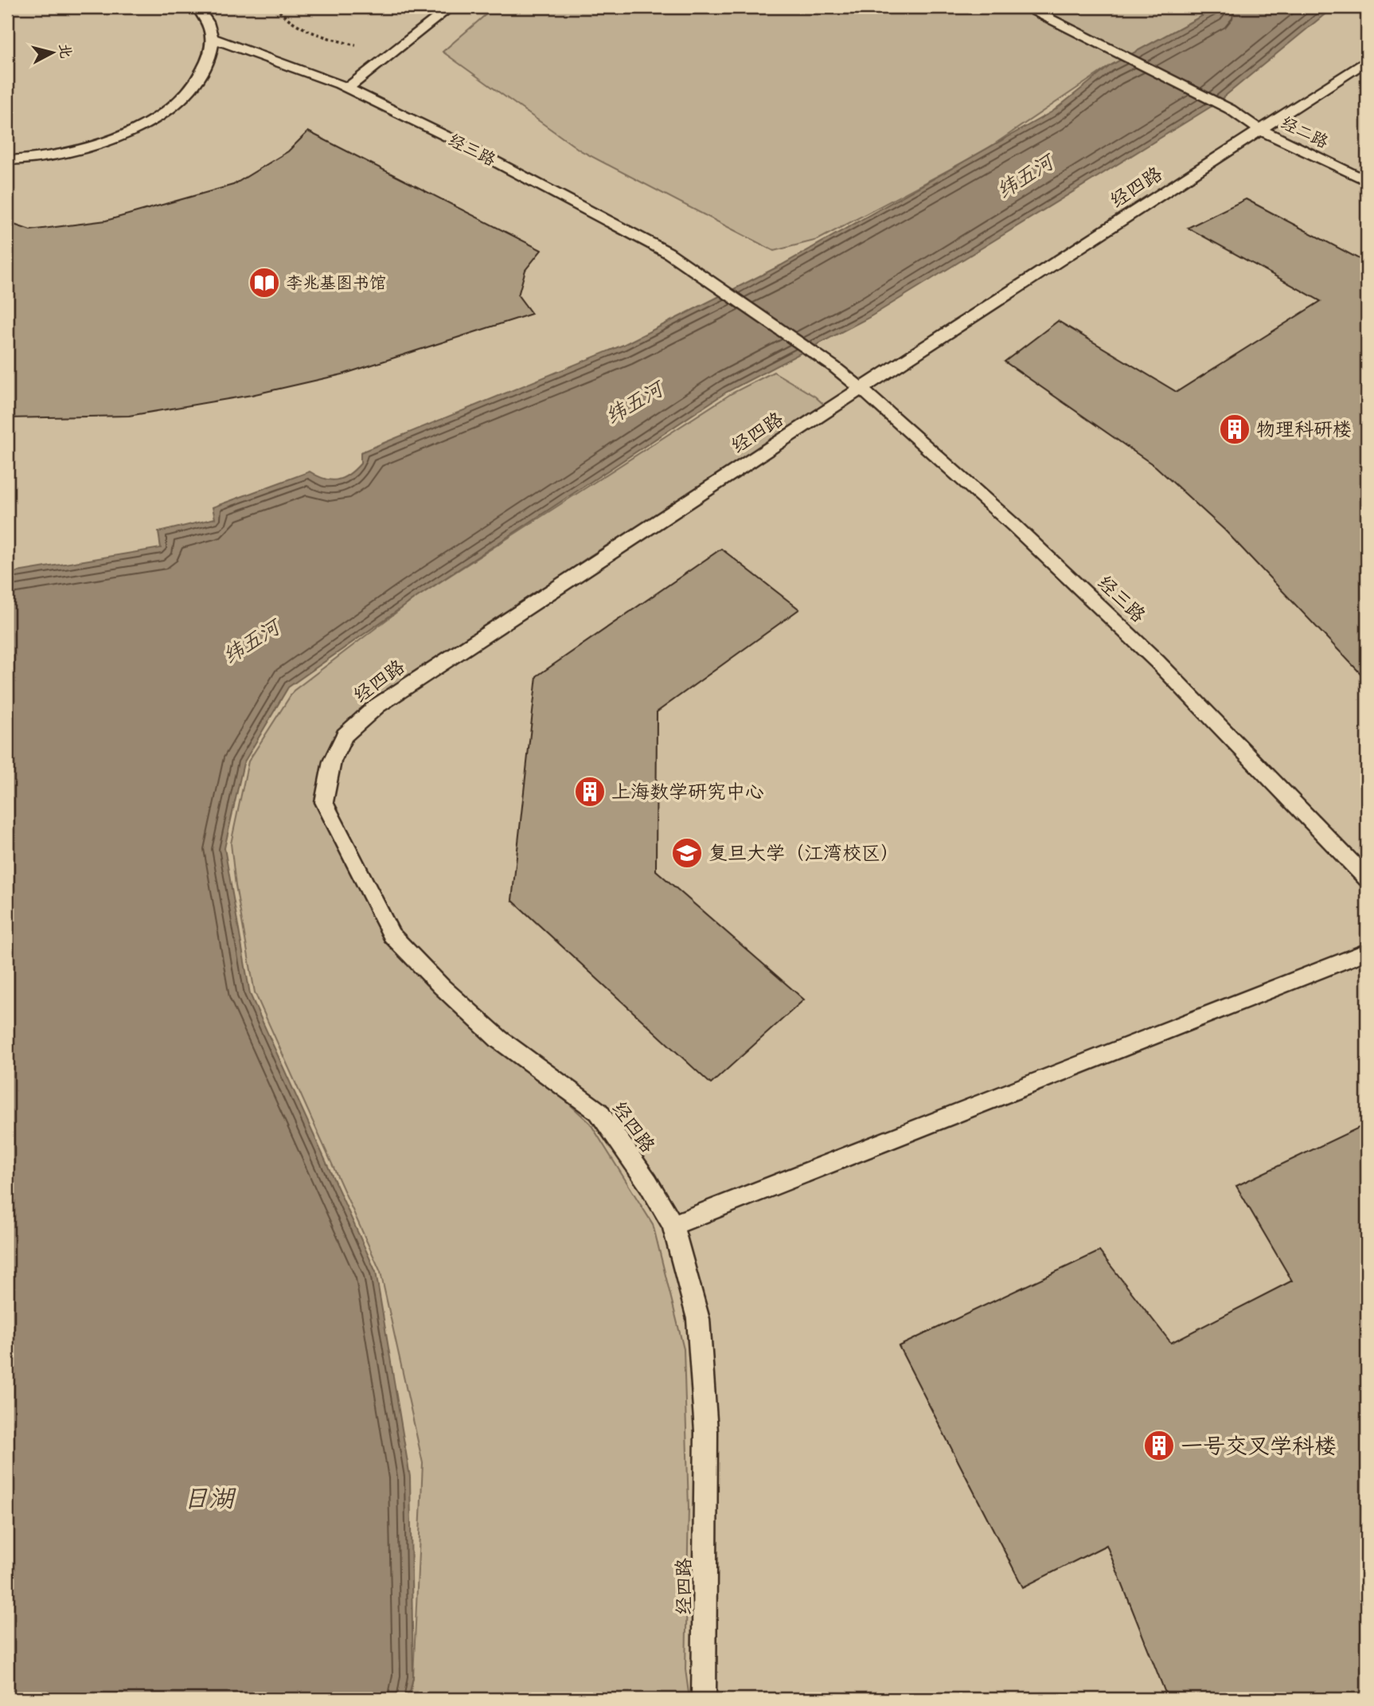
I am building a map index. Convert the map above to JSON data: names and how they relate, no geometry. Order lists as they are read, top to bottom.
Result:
{
  "streets": {
    "lane": ["经二路", "经三路", "经四路"]
  },
  "crossings": [
    ["经二路", "经四路"],
    ["经三路", "经四路"]
  ],
  "water": ["纬五河", "日湖"],
  "places": {
    "library": ["李兆基图书馆"],
    "building": ["物理科研楼", "上海数学研究中心", "一号交叉学科楼"],
    "school or university": ["复旦大学（江湾校区）"]
  },
  "north": "right"
}
